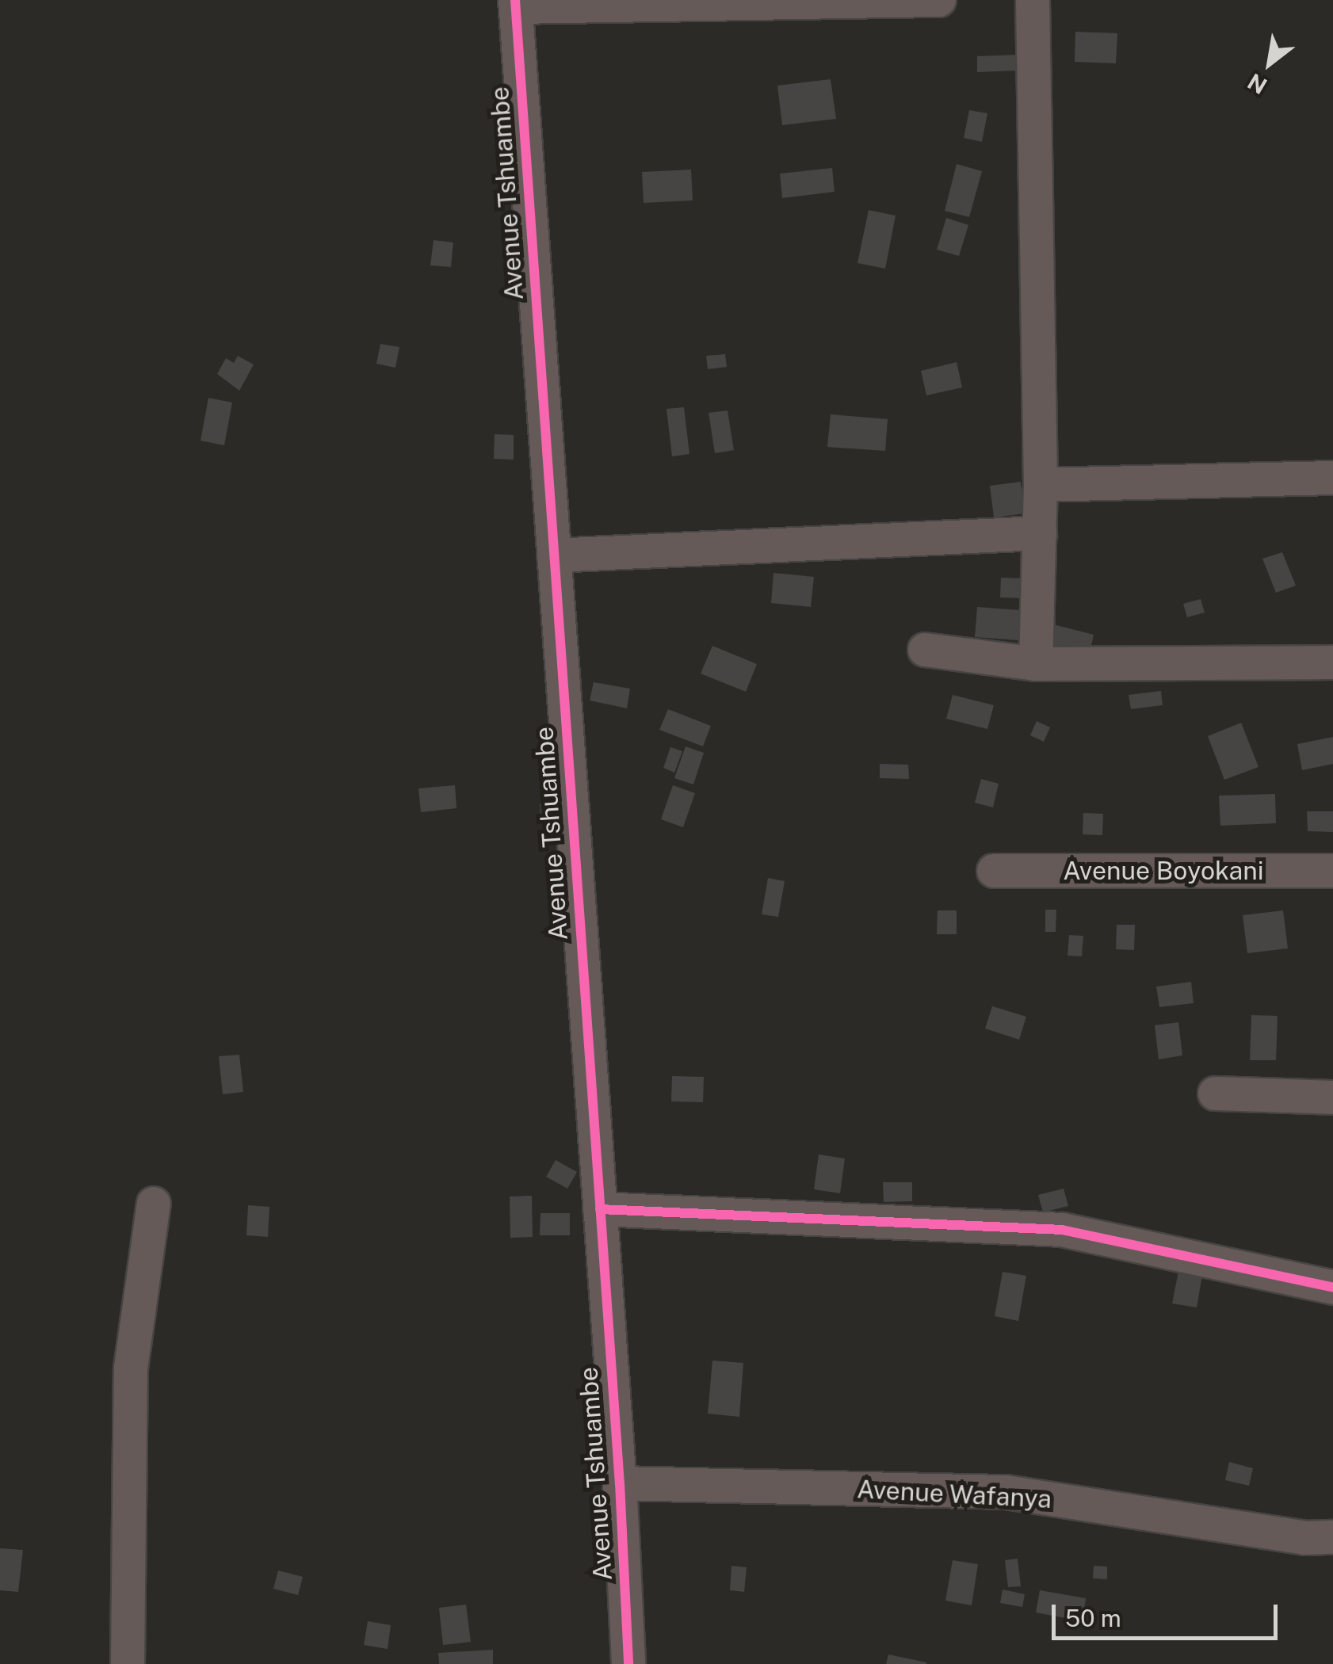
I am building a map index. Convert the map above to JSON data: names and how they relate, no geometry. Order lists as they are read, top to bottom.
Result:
{
  "streets": {
    "street": ["Avenue Tshuambe", "Avenue Boyokani", "Avenue Wafanya"]
  },
  "crossings": [
    ["Avenue Tshuambe", "Avenue Wafanya"]
  ],
  "scale_bar": "50 m",
  "north": "bottom left"
}
